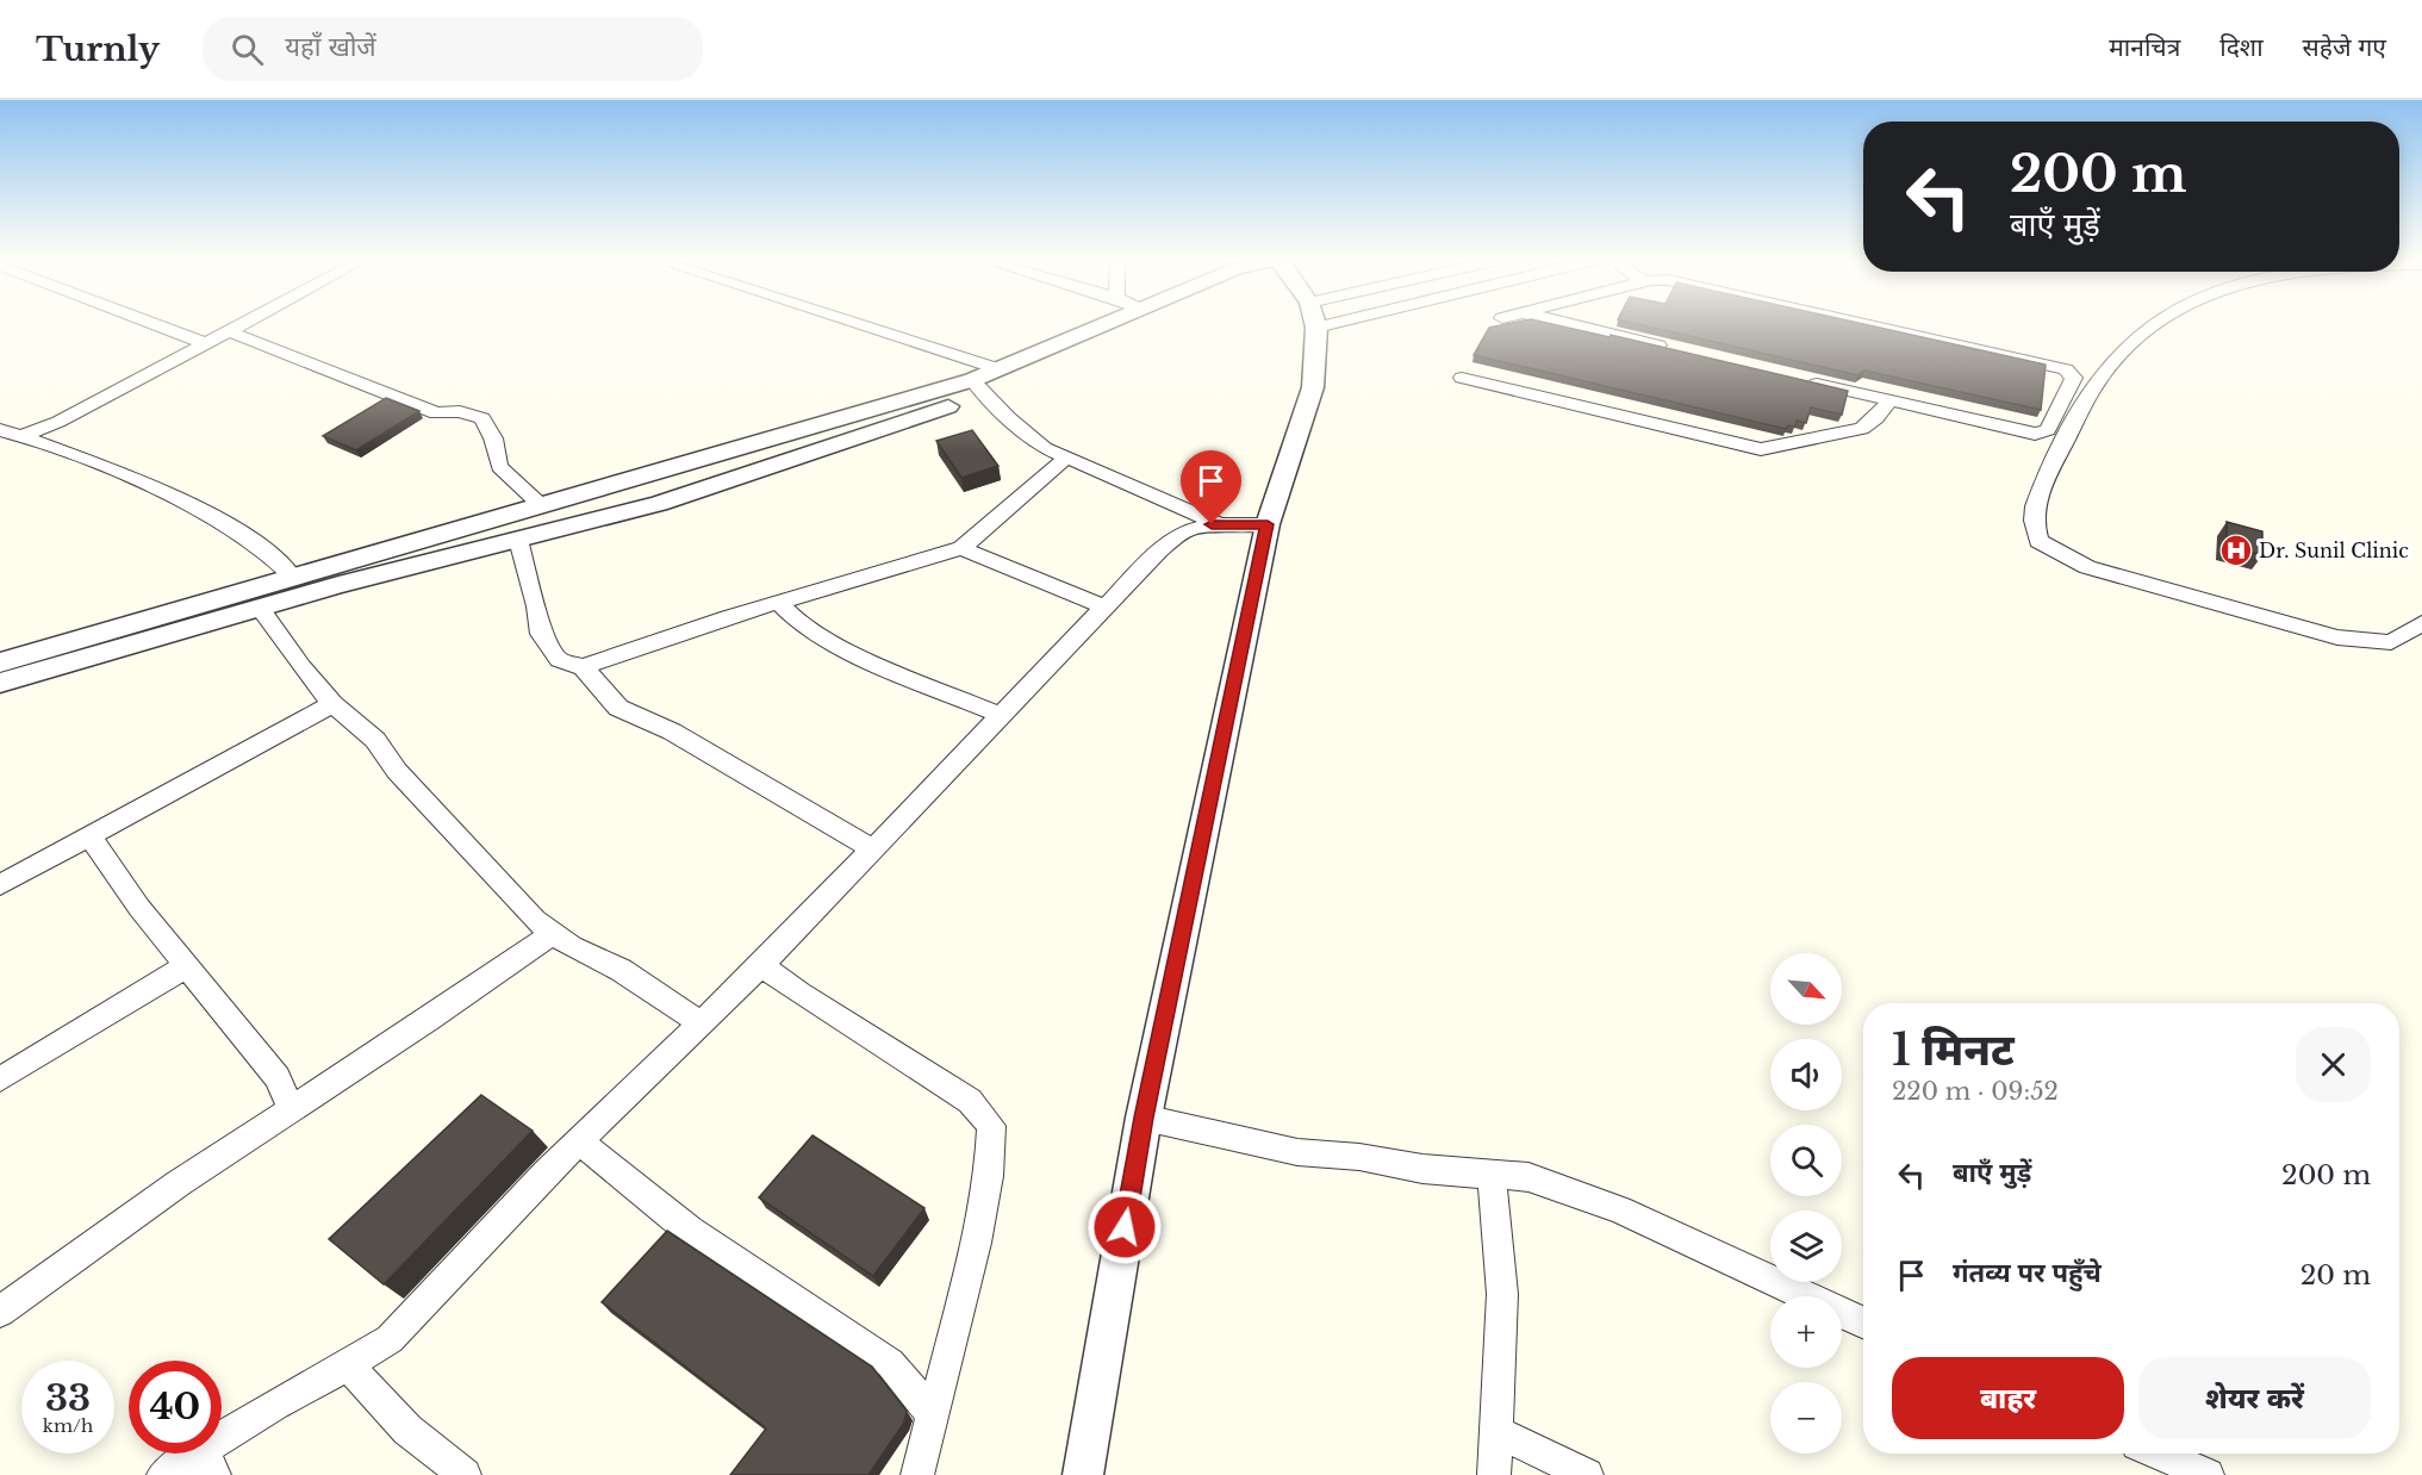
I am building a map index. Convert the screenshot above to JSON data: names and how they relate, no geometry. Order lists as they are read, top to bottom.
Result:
{
  "places": {
    "hospital": ["Dr. Sunil Clinic"]
  },
  "north": "bottom right",
  "page": {
    "header": "Turnly",
    "search": "यहाँ खोजें",
    "nav": ["मानचित्र", "दिशा", "सहेजे गए"],
    "turn": ["200 m", "बाएँ मुड़ें"],
    "map_buttons": ["+", "−"],
    "heading": ["1 मिनट", "220 m · 09:52"],
    "list": [
      {
        "name": "बाएँ मुड़ें",
        "value": "200 m"
      },
      {
        "name": "गंतव्य पर पहुँचे",
        "value": "20 m"
      }
    ],
    "buttons": ["बाहर", "शेयर करें"],
    "speed": "33 km/h",
    "limit": "40"
  }
}
